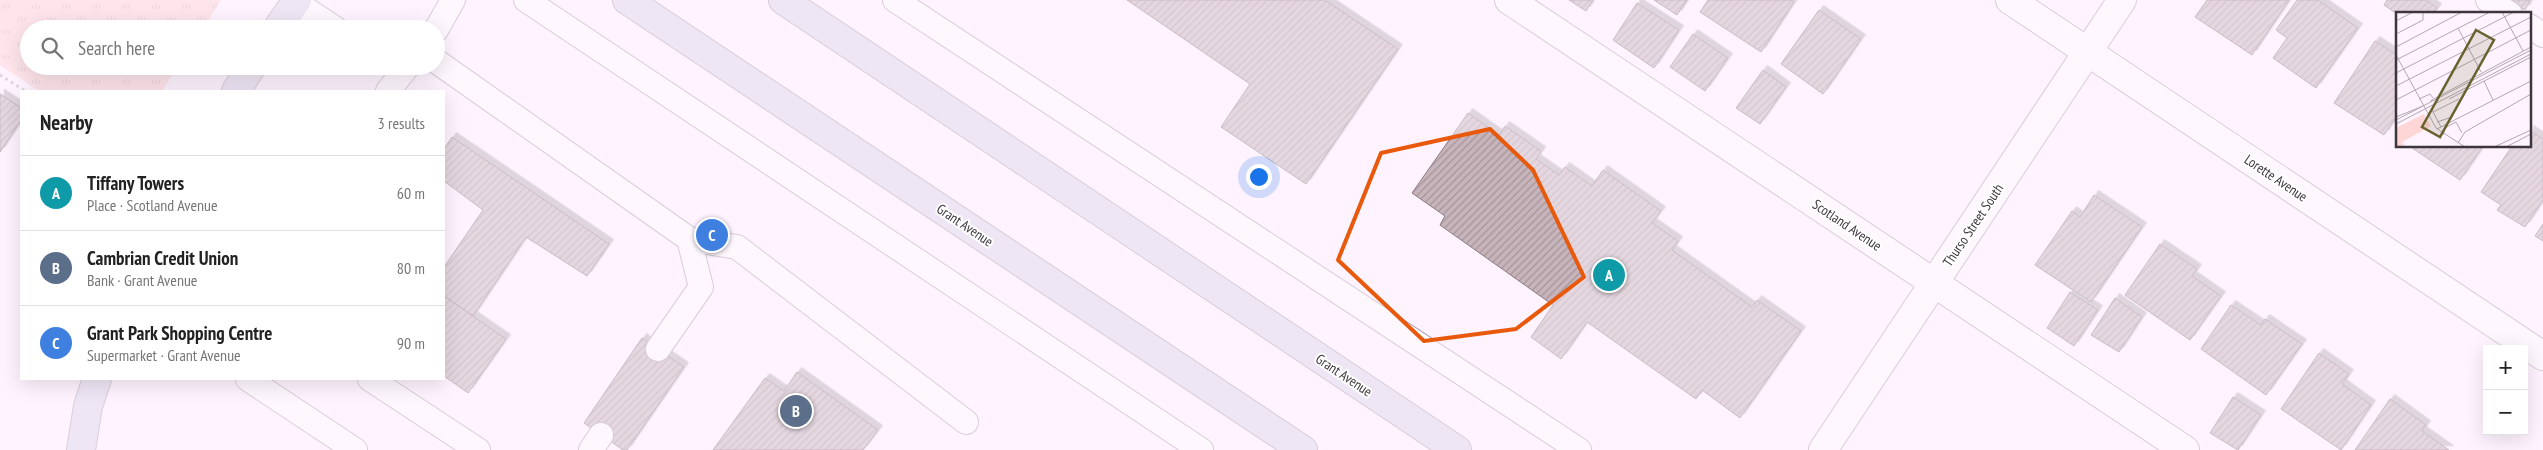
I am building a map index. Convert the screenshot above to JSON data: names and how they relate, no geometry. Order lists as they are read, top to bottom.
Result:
{
  "streets": {
    "main road": ["Grant Avenue"],
    "street": ["Lorette Avenue", "Scotland Avenue", "Thurso Street South"]
  },
  "crossings": [
    ["Lorette Avenue", "Thurso Street South"],
    ["Scotland Avenue", "Thurso Street South"]
  ],
  "page": {
    "search": "Search here",
    "heading": ["Nearby", "3 results"],
    "list": [
      {
        "mark": "A",
        "name": "Tiffany Towers",
        "note": "Place · Scotland Avenue",
        "value": "60 m"
      },
      {
        "mark": "B",
        "name": "Cambrian Credit Union",
        "note": "Bank · Grant Avenue",
        "value": "80 m"
      },
      {
        "mark": "C",
        "name": "Grant Park Shopping Centre",
        "note": "Supermarket · Grant Avenue",
        "value": "90 m"
      }
    ],
    "pins": ["C", "A", "B"],
    "map_buttons": ["+", "−"]
  }
}
